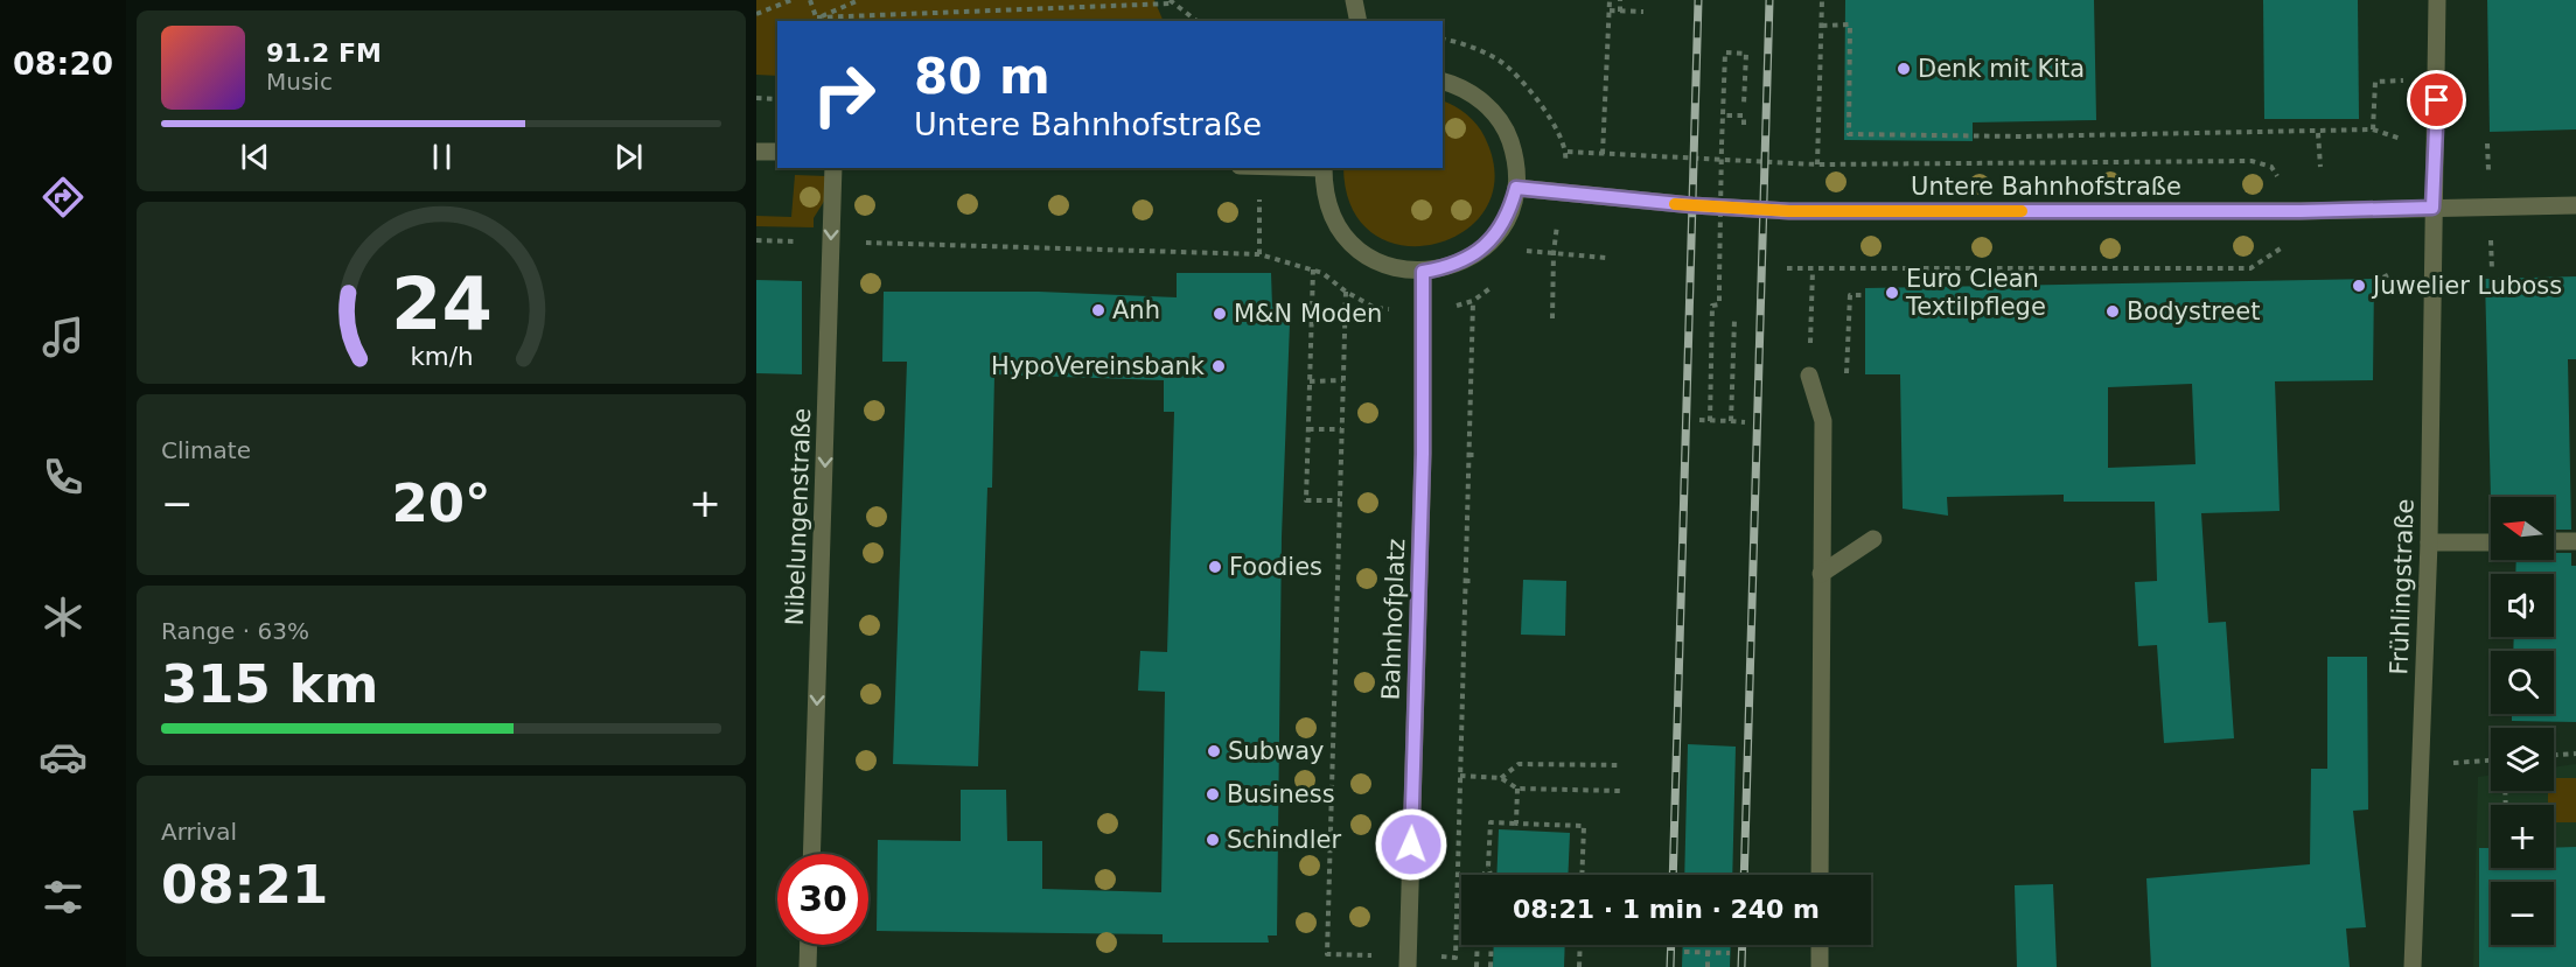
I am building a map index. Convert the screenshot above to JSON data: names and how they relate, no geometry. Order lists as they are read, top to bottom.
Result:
{
  "streets": {
    "street": [
      "Untere Bahnhofstraße",
      "Nibelungenstraße",
      "Frühlingstraße",
      "Bahnhofplatz"
    ]
  },
  "crossings": [
    ["Untere Bahnhofstraße", "Frühlingstraße"]
  ],
  "one_way": ["Nibelungenstraße"],
  "places": [
    "Denk mit Kita",
    "Juwelier Luboss",
    "Euro Clean Textilpflege",
    "Anh",
    "Bodystreet",
    "M&N Moden",
    "HypoVereinsbank",
    "Foodies",
    "Subway",
    "Business",
    "Schindler"
  ],
  "north": "left",
  "page": {
    "tabs": "08:20",
    "turn": ["80 m", "Untere Bahnhofstraße"],
    "song": ["91.2 FM", "Music"],
    "tile": [
      "Climate",
      ["Range · 63%", "315 km"],
      ["Arrival", "08:21"]
    ],
    "heat": ["−", "20°", "+"],
    "map_buttons": ["+", "−"],
    "limit": "30",
    "trip": "08:21 · 1 min · 240 m",
    "gauge": ["24", "km/h"]
  }
}
